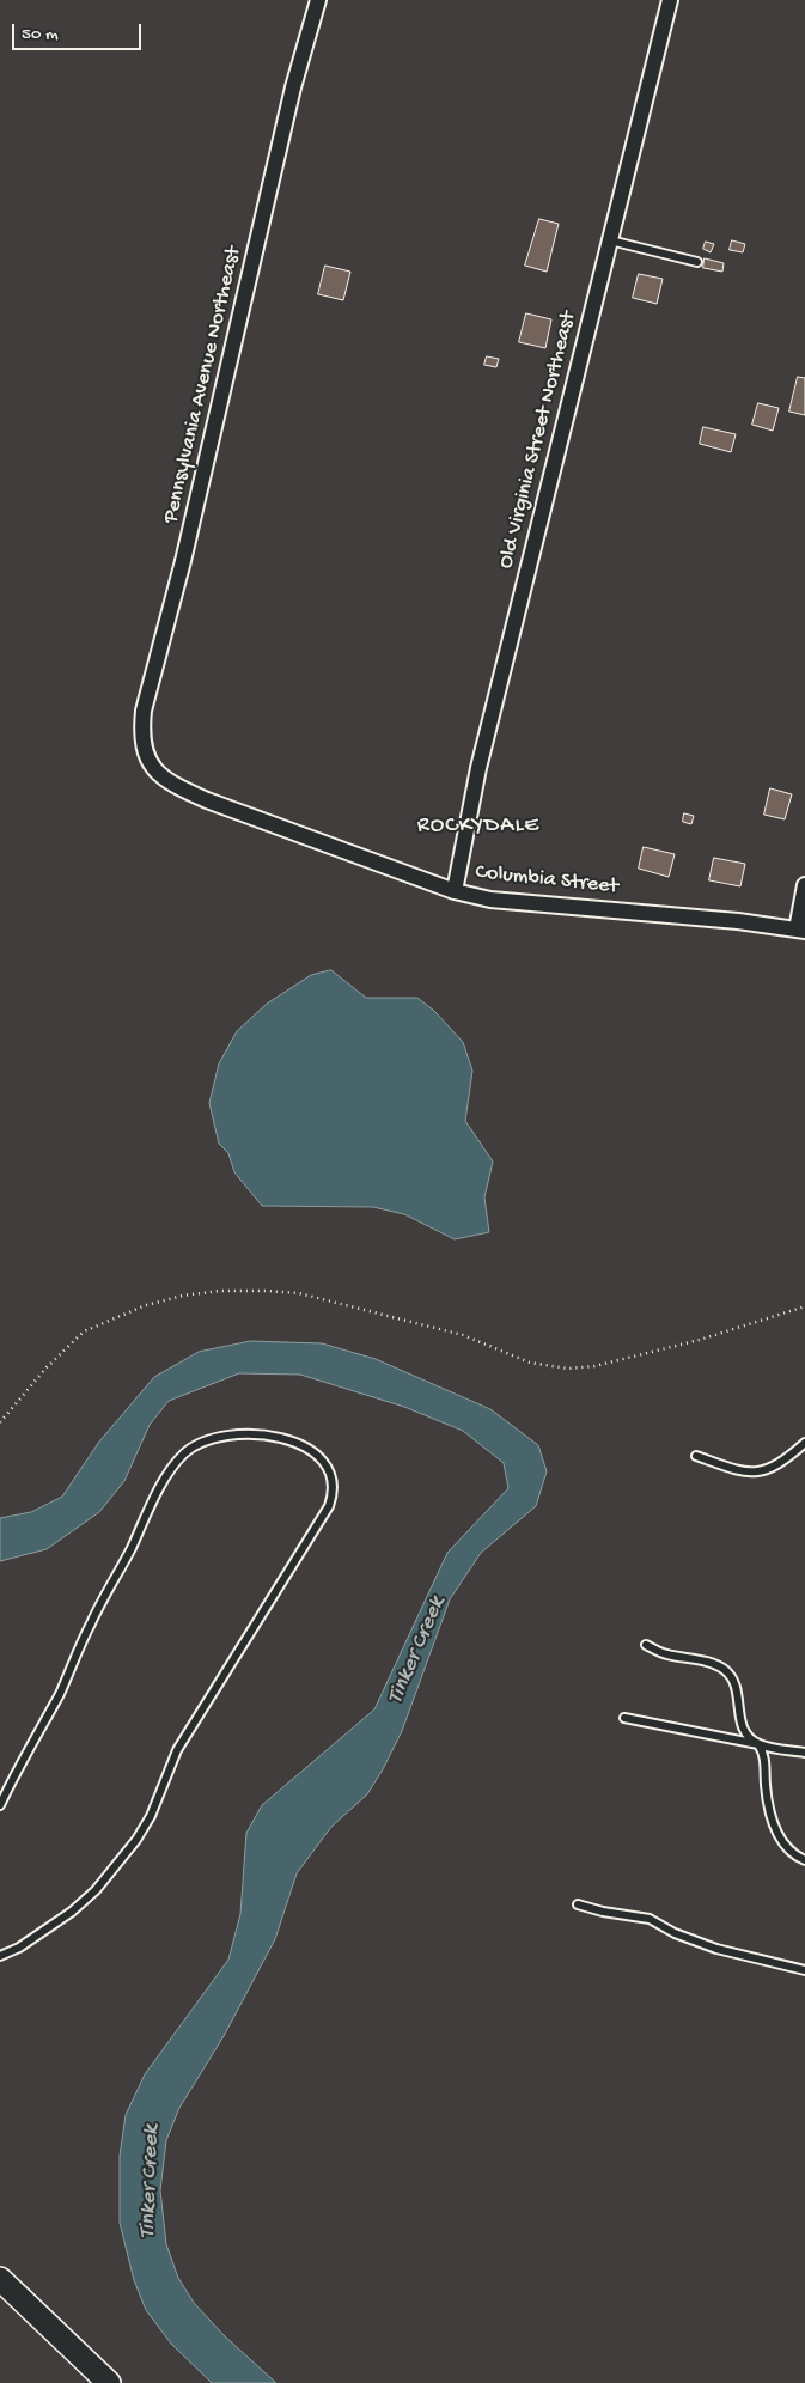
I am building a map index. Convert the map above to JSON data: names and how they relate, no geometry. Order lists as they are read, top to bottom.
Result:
{
  "streets": {
    "street": ["Pennsylvania Avenue Northeast", "Old Virginia Street Northeast", "Columbia Street"]
  },
  "crossings": [
    ["Pennsylvania Avenue Northeast", "Columbia Street"],
    ["Old Virginia Street Northeast", "Columbia Street"]
  ],
  "districts": ["ROCKYDALE"],
  "water": ["Tinker Creek"],
  "scale_bar": "50 m"
}
